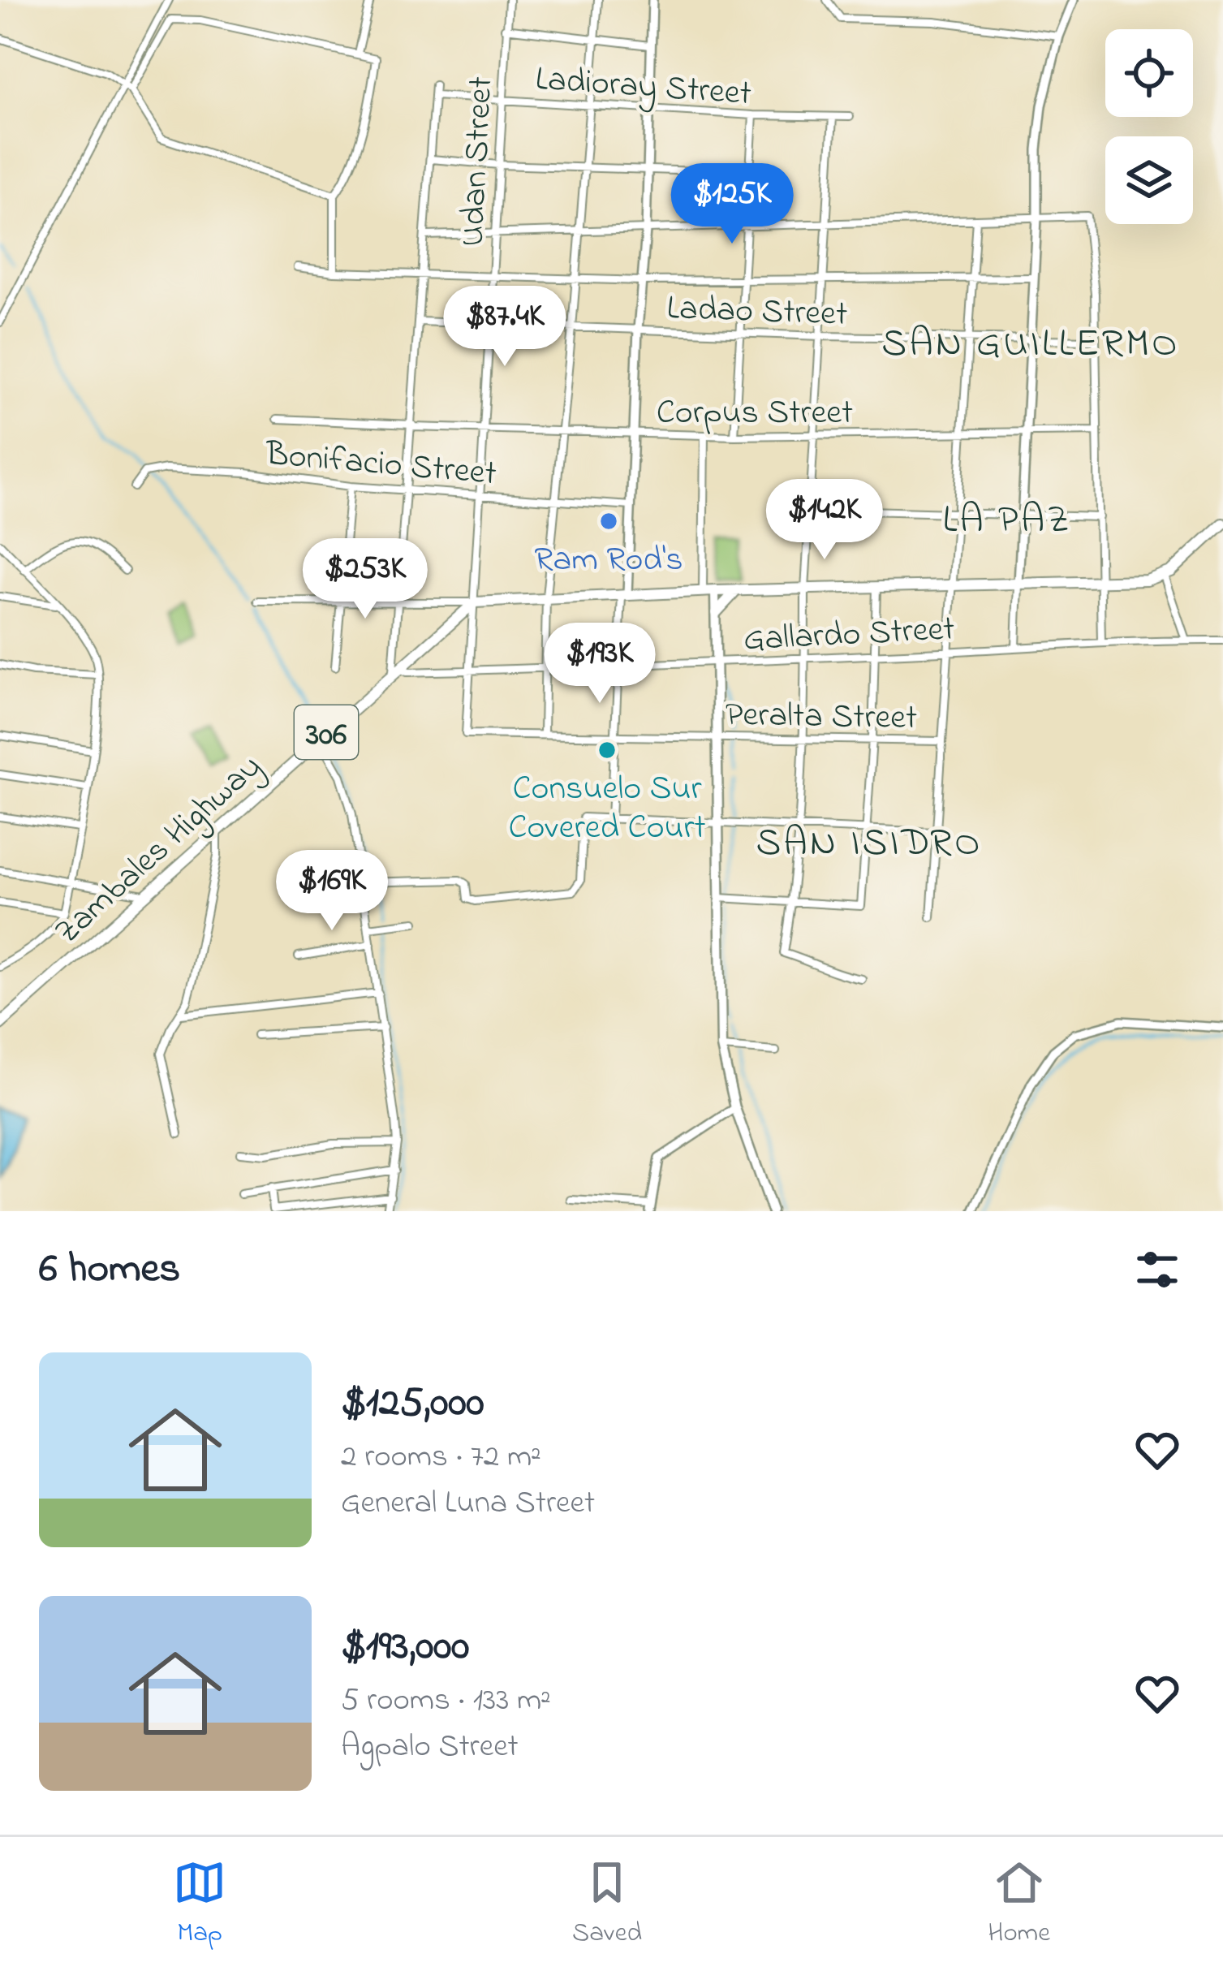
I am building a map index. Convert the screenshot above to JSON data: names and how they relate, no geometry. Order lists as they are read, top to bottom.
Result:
{
  "streets": {
    "main road": ["306", "Zambales Highway"],
    "street": [
      "Ladioray Street",
      "Udan Street",
      "Ladao Street",
      "Corpus Street",
      "Bonifacio Street",
      "Gallardo Street",
      "Peralta Street"
    ]
  },
  "crossings": [
    ["Ladioray Street", "Udan Street"],
    ["Udan Street", "Ladao Street"],
    ["Udan Street", "Corpus Street"],
    ["Udan Street", "Bonifacio Street"],
    ["Udan Street", "Gallardo Street"],
    ["Udan Street", "Peralta Street"],
    ["Udan Street", "Zambales Highway"],
    ["Gallardo Street", "Zambales Highway"]
  ],
  "districts": ["SAN GUILLERMO", "LA PAZ", "SAN ISIDRO"],
  "places": ["Ram Rod's", "Consuelo Sur Covered Court"],
  "page": {
    "price": [
      "$125K",
      "$87.4K",
      "$142K",
      "$253K",
      "$193K",
      "$169K"
    ],
    "heading": "6 homes",
    "list": [
      {
        "name": "$125,000",
        "note": "2 rooms · 72 m² · General Luna Street"
      },
      {
        "name": "$193,000",
        "note": "5 rooms · 133 m² · Agpalo Street"
      }
    ],
    "tabs": ["Map", "Saved", "Home"]
  }
}
